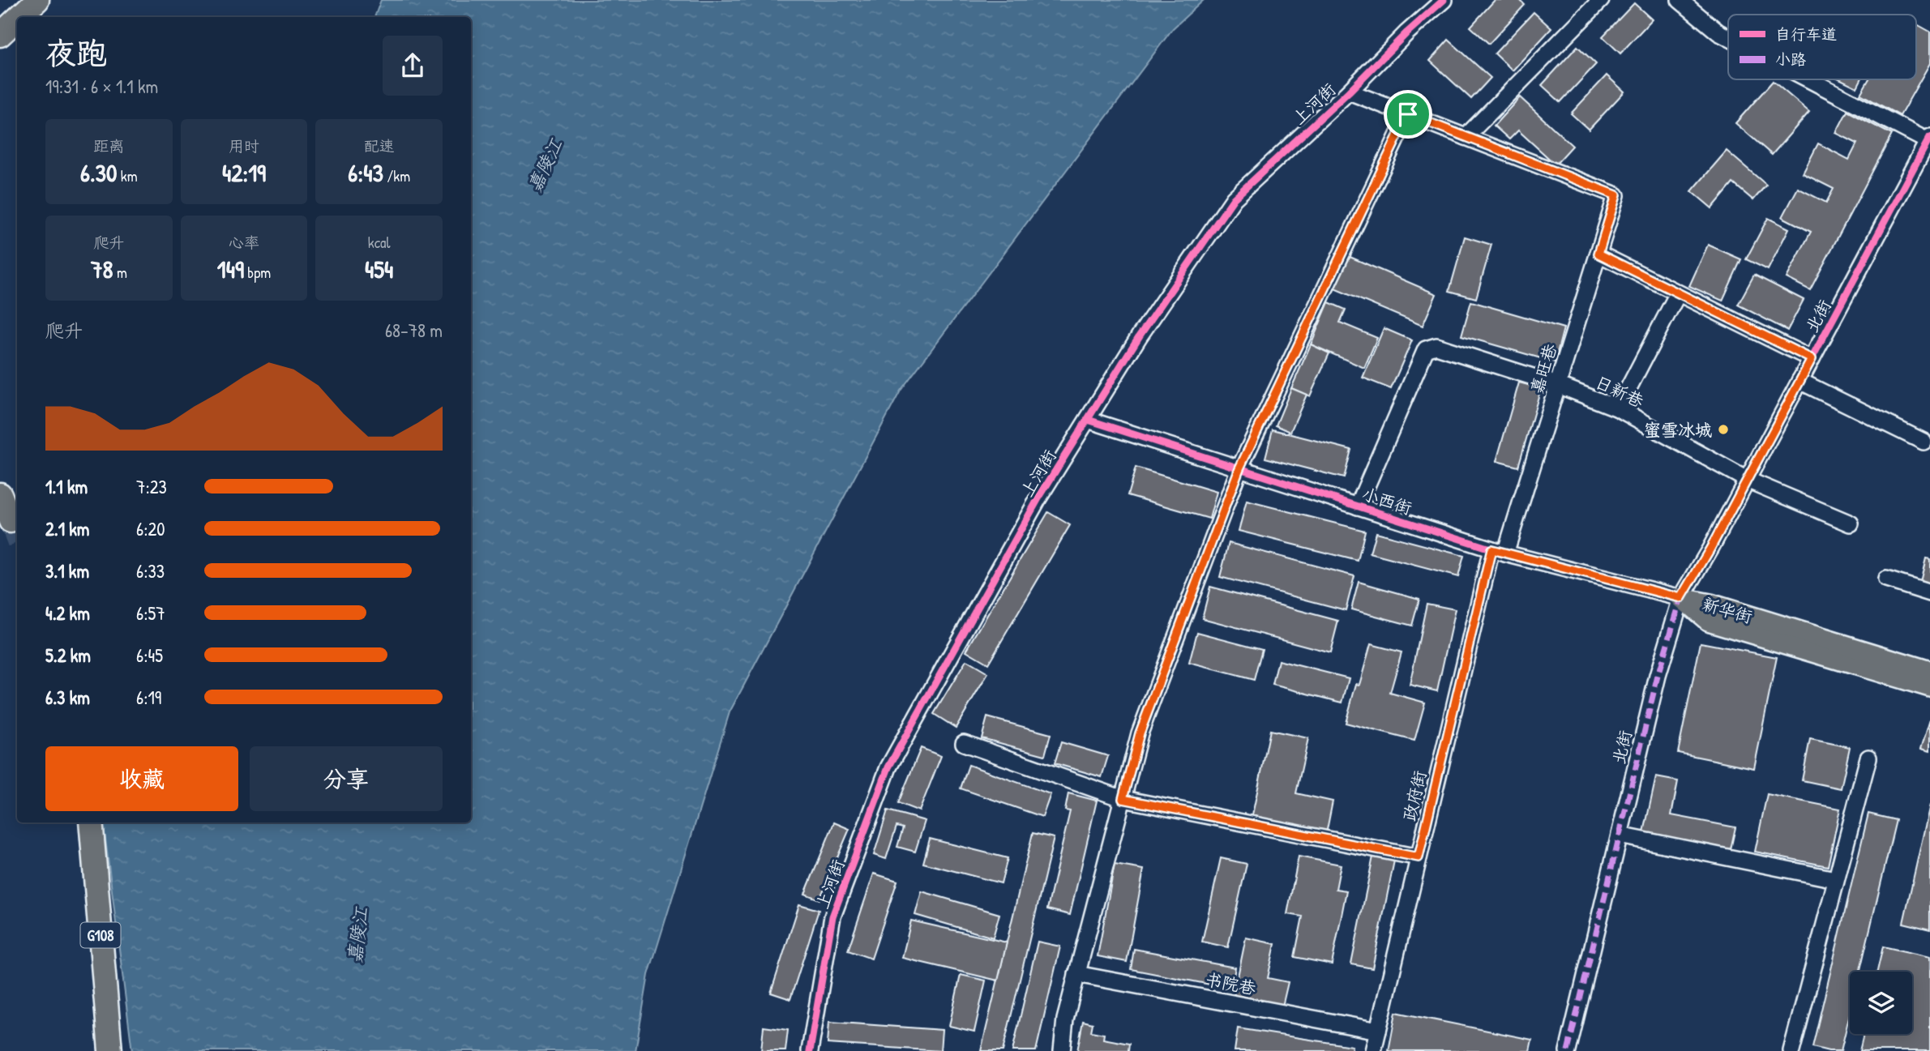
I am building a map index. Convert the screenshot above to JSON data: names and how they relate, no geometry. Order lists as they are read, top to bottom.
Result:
{
  "streets": {
    "highway": ["G108"],
    "main road": ["新华街"],
    "street": [
      "上河街",
      "北街",
      "嘉旺巷",
      "日新巷",
      "小西街",
      "政府街",
      "书院巷"
    ]
  },
  "crossings": [
    ["上河街", "小西街"],
    ["北街", "日新巷"],
    ["北街", "小西街"],
    ["北街", "新华街"],
    ["嘉旺巷", "日新巷"],
    ["嘉旺巷", "小西街"],
    ["嘉旺巷", "政府街"],
    ["日新巷", "小西街"],
    ["小西街", "新华街"],
    ["小西街", "政府街"],
    ["政府街", "书院巷"]
  ],
  "water": ["嘉陵江"],
  "places": ["蜜雪冰城"],
  "legend": ["自行车道", "小路"],
  "page": {
    "heading": ["夜跑", "19:31 · 6 × 1.1 km"],
    "stats": [
      ["距离", "6.30 km"],
      ["用时", "42:19"],
      ["配速", "6:43 /km"],
      ["爬升", "78 m"],
      ["心率", "149 bpm"],
      ["kcal", "454"]
    ],
    "chart": ["爬升", "68–78 m"],
    "list": [
      {
        "name": "1.1 km",
        "note": "7:23"
      },
      {
        "name": "2.1 km",
        "note": "6:20"
      },
      {
        "name": "3.1 km",
        "note": "6:33"
      },
      {
        "name": "4.2 km",
        "note": "6:57"
      },
      {
        "name": "5.2 km",
        "note": "6:45"
      },
      {
        "name": "6.3 km",
        "note": "6:19"
      }
    ],
    "buttons": ["收藏", "分享"]
  }
}
